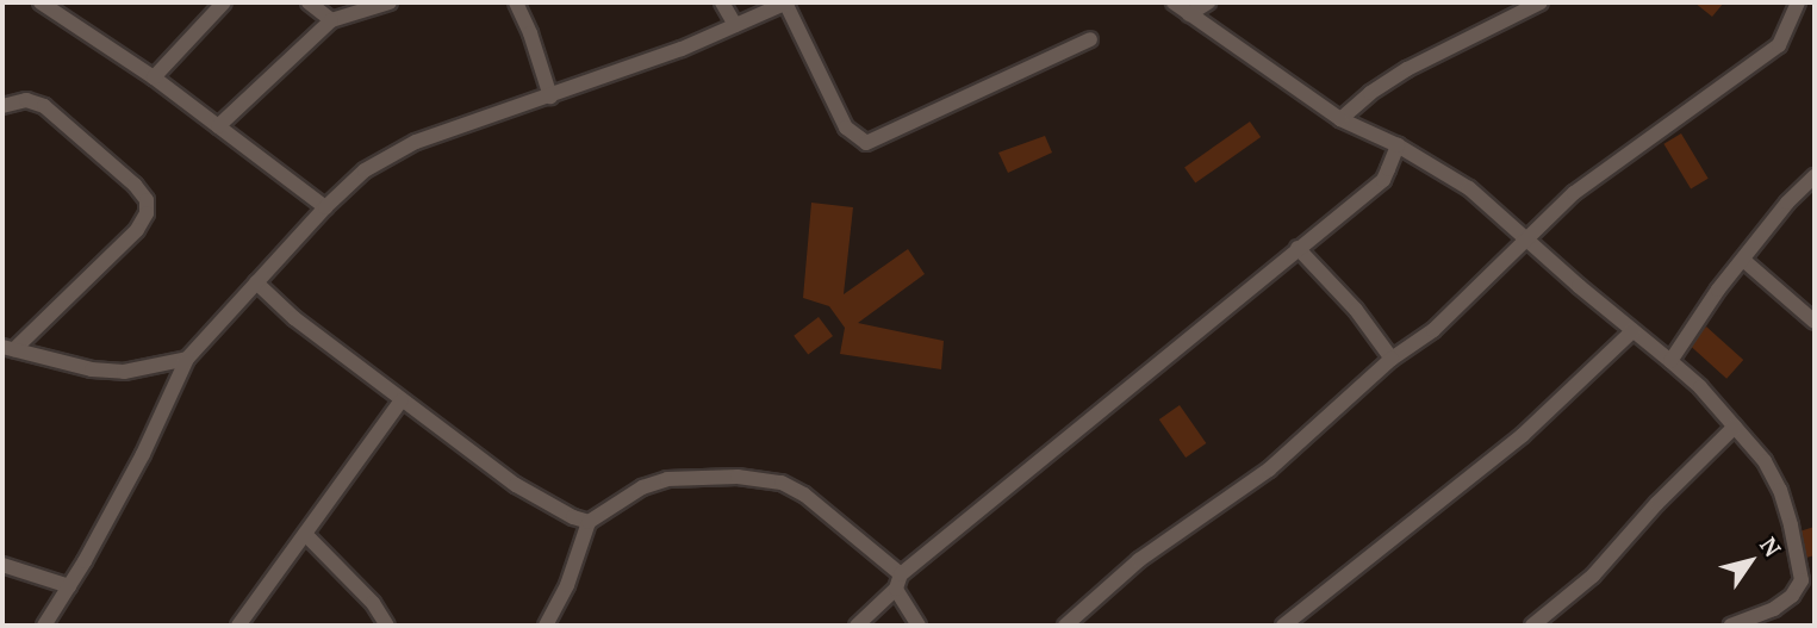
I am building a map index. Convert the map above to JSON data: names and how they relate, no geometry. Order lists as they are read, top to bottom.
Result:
{
  "north": "top right"
}
